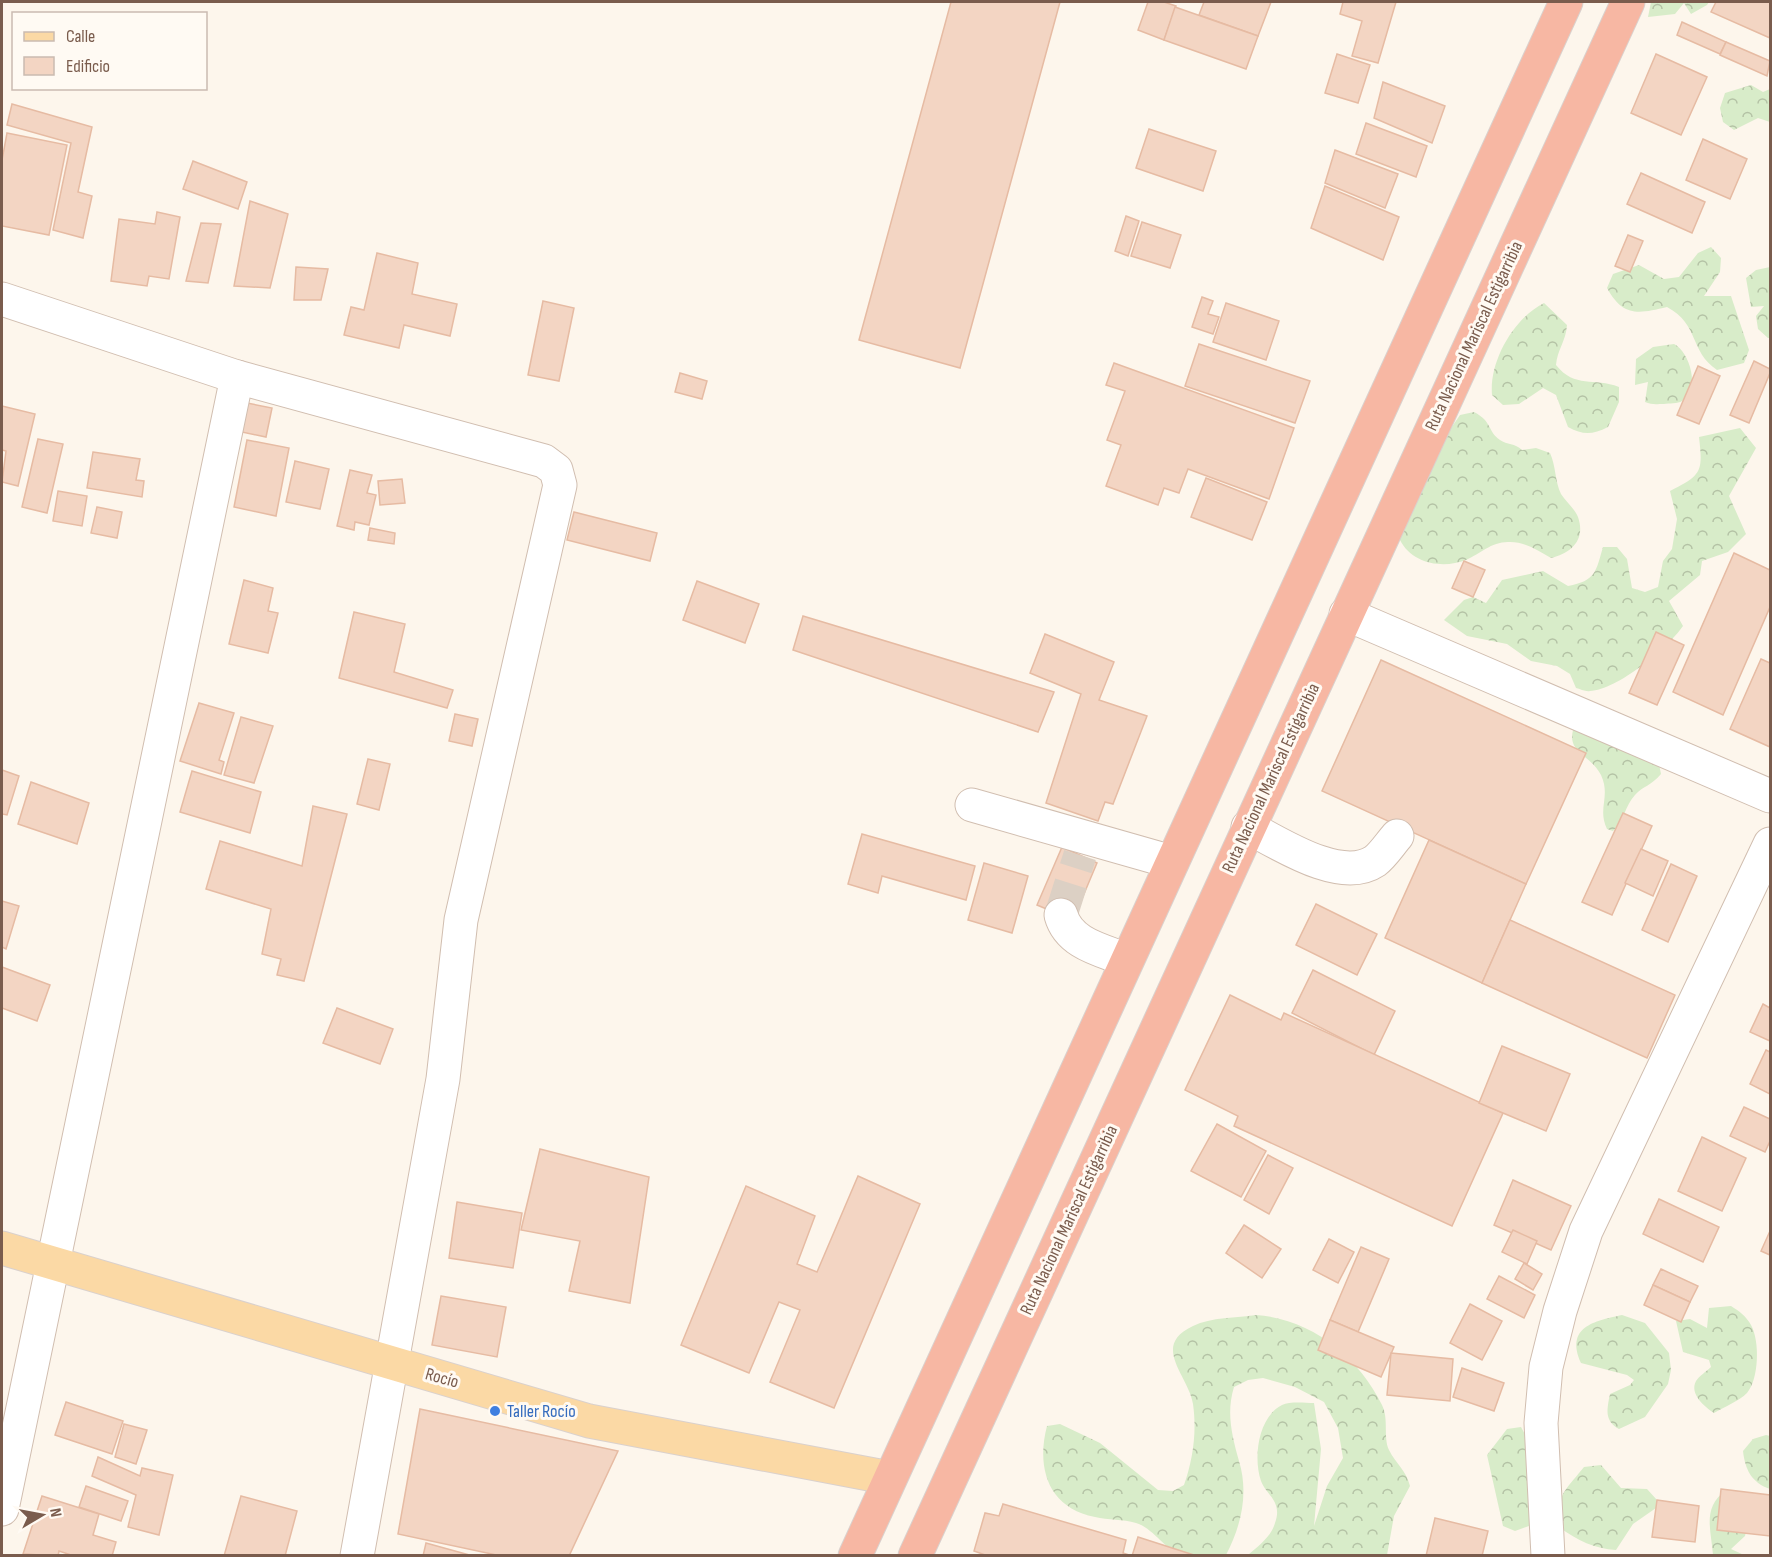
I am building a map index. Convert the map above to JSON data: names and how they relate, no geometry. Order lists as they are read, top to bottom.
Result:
{
  "streets": {
    "highway": ["Ruta Nacional Mariscal Estigarribia"],
    "main road": ["Rocío"]
  },
  "places": ["Taller Rocío"],
  "legend": ["Calle", "Edificio"],
  "north": "right"
}
